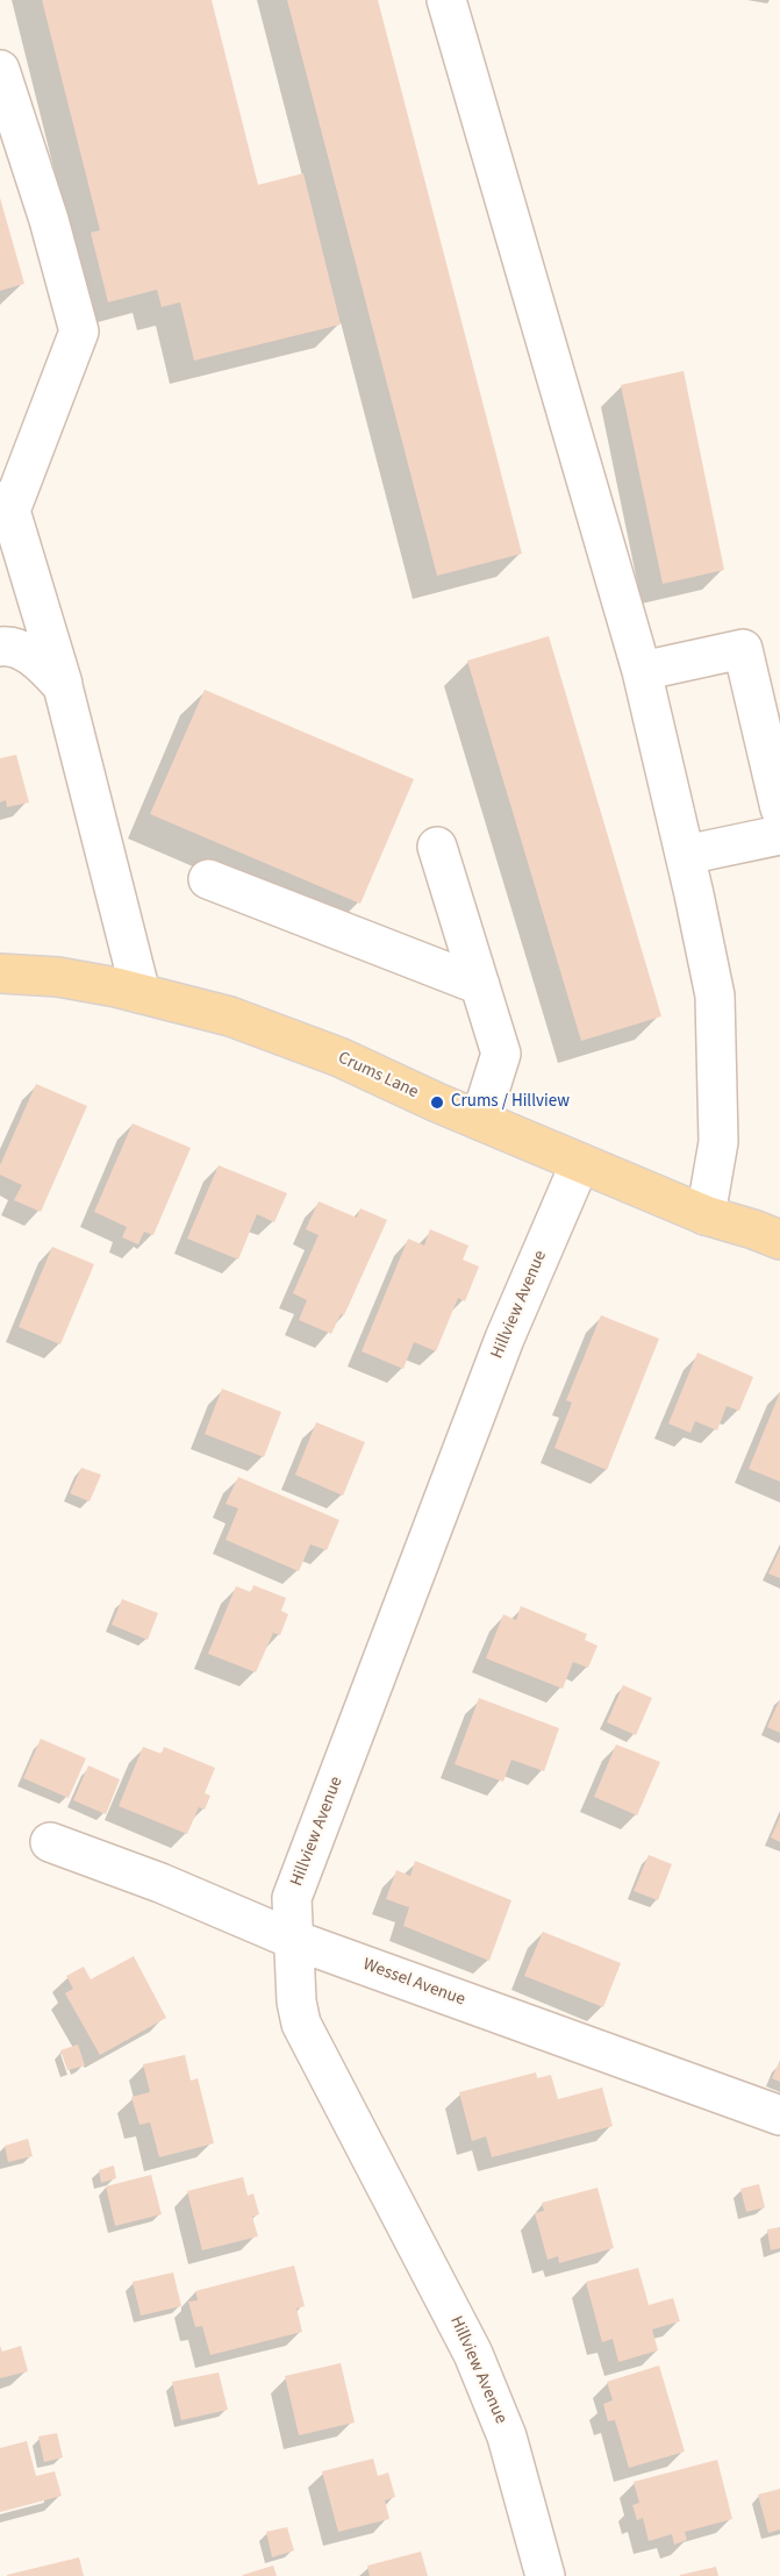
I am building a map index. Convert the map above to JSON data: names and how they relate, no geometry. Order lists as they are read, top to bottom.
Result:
{
  "streets": {
    "main road": ["Crums Lane"],
    "street": ["Hillview Avenue", "Wessel Avenue"]
  },
  "crossings": [
    ["Crums Lane", "Hillview Avenue"],
    ["Hillview Avenue", "Wessel Avenue"]
  ],
  "places": ["Crums / Hillview"]
}
